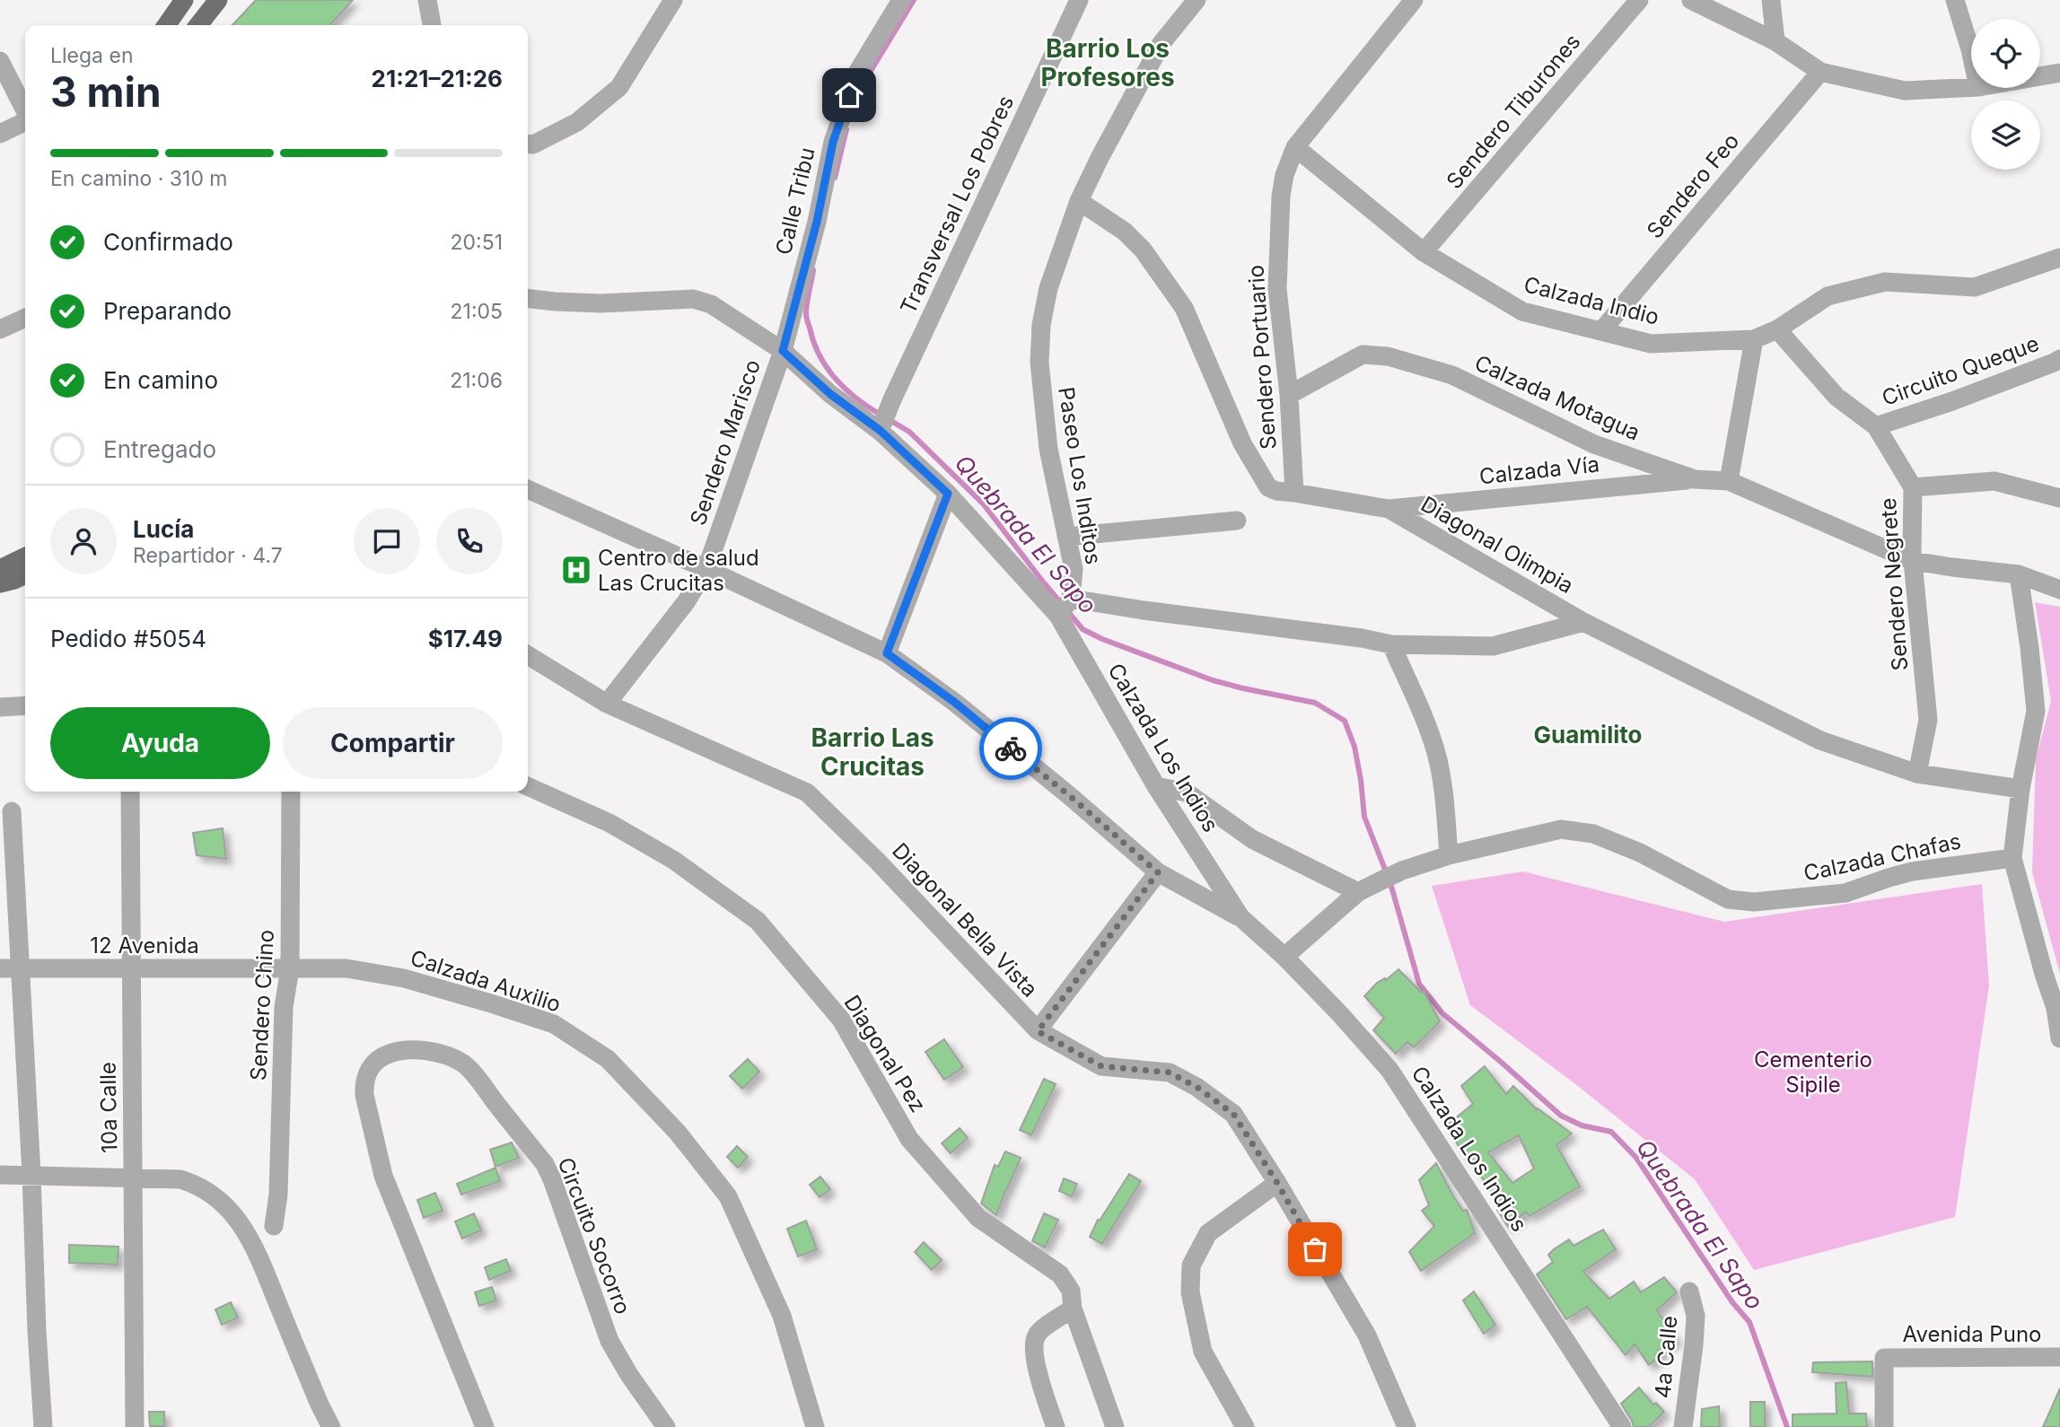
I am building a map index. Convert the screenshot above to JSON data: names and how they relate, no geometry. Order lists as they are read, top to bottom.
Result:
{
  "streets": {
    "street": [
      "Sendero Tiburones",
      "Sendero Feo",
      "Calle Tribu",
      "Transversal Los Pobres",
      "Calzada Indio",
      "Sendero Portuario",
      "Circuito Queque",
      "Calzada Motagua",
      "Sendero Marisco",
      "Calzada Vía",
      "Paseo Los Inditos",
      "Diagonal Olimpia",
      "Sendero Negrete",
      "Calzada Los Indios",
      "Calzada Chafas",
      "Diagonal Bella Vista",
      "12 Avenida",
      "Calzada Auxilio",
      "Sendero Chino",
      "Diagonal Pez",
      "10a Calle",
      "Circuito Socorro",
      "Avenida Puno",
      "4a Calle"
    ]
  },
  "crossings": [
    ["Sendero Tiburones", "Calzada Indio"],
    ["Sendero Feo", "Calzada Indio"],
    ["Calle Tribu", "Sendero Marisco"],
    ["Calle Tribu", "Calzada Los Indios"],
    ["Transversal Los Pobres", "Calzada Los Indios"],
    ["Calzada Indio", "Sendero Portuario"],
    ["Calzada Indio", "Sendero Negrete"],
    ["Sendero Portuario", "Calzada Motagua"],
    ["Sendero Portuario", "Diagonal Olimpia"],
    ["Circuito Queque", "Sendero Negrete"],
    ["Calzada Motagua", "Calzada Vía"],
    ["Calzada Motagua", "Sendero Negrete"],
    ["Sendero Marisco", "Calzada Los Indios"],
    ["Sendero Marisco", "Diagonal Bella Vista"],
    ["Calzada Vía", "Diagonal Olimpia"],
    ["Paseo Los Inditos", "Diagonal Olimpia"],
    ["Diagonal Olimpia", "Sendero Negrete"],
    ["Calzada Los Indios", "Calzada Chafas"],
    ["12 Avenida", "Calzada Auxilio"],
    ["12 Avenida", "Sendero Chino"],
    ["12 Avenida", "10a Calle"],
    ["Calzada Auxilio", "Sendero Chino"]
  ],
  "districts": ["Barrio Los Profesores", "Guamilito", "Barrio Las Crucitas"],
  "water": ["Quebrada El Sapo"],
  "parks": ["Cementerio Sipile"],
  "places": {
    "hospital": ["Centro de salud Las Crucitas"]
  },
  "page": {
    "heading": ["3 min", "Llega en", "21:21–21:26"],
    "panel": [
      "Lucía",
      "Repartidor · 4.7",
      "Pedido #5054",
      "$17.49"
    ],
    "bar": "En camino · 310 m",
    "list": [
      ["Confirmado", "20:51"],
      ["Preparando", "21:05"],
      ["En camino", "21:06"],
      "Entregado"
    ],
    "buttons": ["Ayuda", "Compartir"]
  }
}
